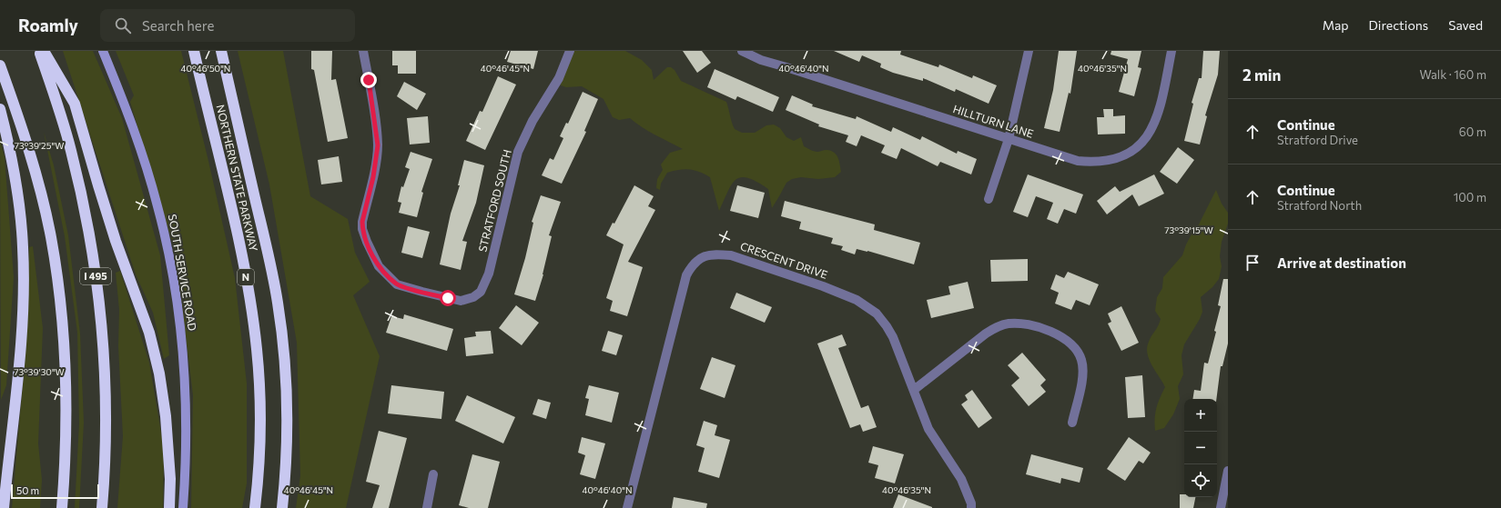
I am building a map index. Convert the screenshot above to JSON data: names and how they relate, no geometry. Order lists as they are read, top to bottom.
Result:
{
  "streets": {
    "highway": ["NORTHERN STATE PARKWAY", "I 495", "N"],
    "main road": ["SOUTH SERVICE ROAD"],
    "street": ["HILLTURN LANE", "STRATFORD SOUTH", "CRESCENT DRIVE"]
  },
  "scale_bar": "50 m",
  "page": {
    "header": "Roamly",
    "search": "Search here",
    "nav": ["Map", "Directions", "Saved"],
    "heading": ["2 min", "Walk · 160 m"],
    "list": [
      ["Continue", "Stratford Drive", "60 m"],
      ["Continue", "Stratford North", "100 m"],
      "Arrive at destination"
    ],
    "map_buttons": ["+", "−"],
    "scale": "50 m"
  },
  "coordinates": [
    "40°46'50\"N",
    "40°46'45\"N",
    "40°46'40\"N",
    "40°46'35\"N",
    "73°39'25\"W",
    "73°39'15\"W",
    "73°39'30\"W"
  ]
}
